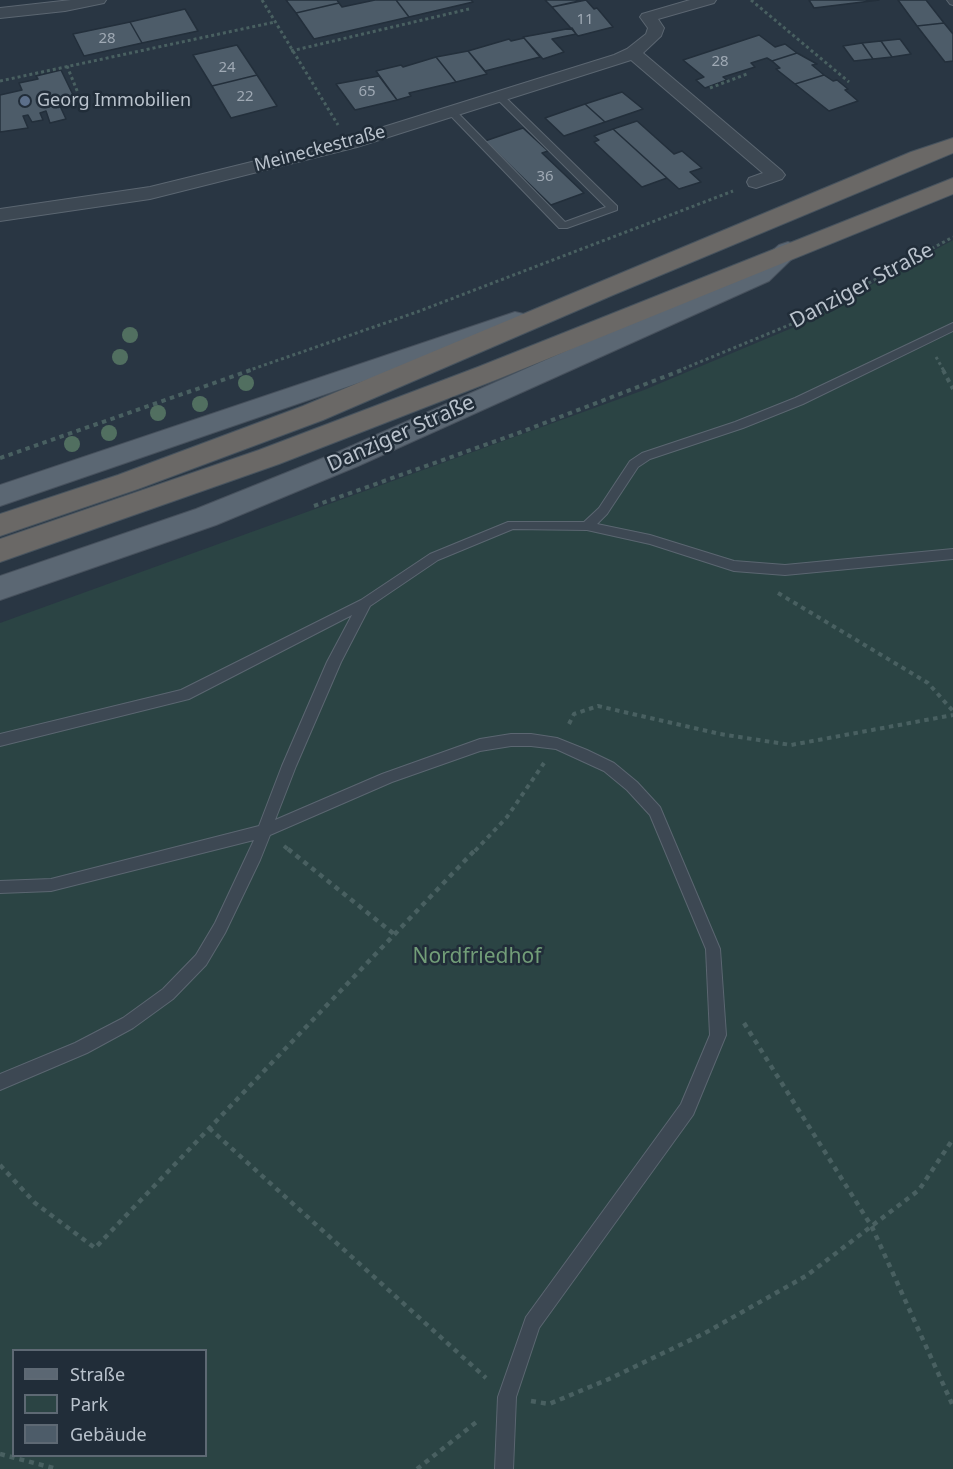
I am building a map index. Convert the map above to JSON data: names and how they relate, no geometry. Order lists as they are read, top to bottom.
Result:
{
  "streets": {
    "highway": ["Danziger Straße"],
    "street": ["Meineckestraße"]
  },
  "parks": ["Nordfriedhof"],
  "places": ["Georg Immobilien"],
  "house_numbers": [
    "11",
    "28",
    "28",
    "24",
    "65",
    "22",
    "36"
  ],
  "legend": ["Straße", "Park", "Gebäude"]
}
